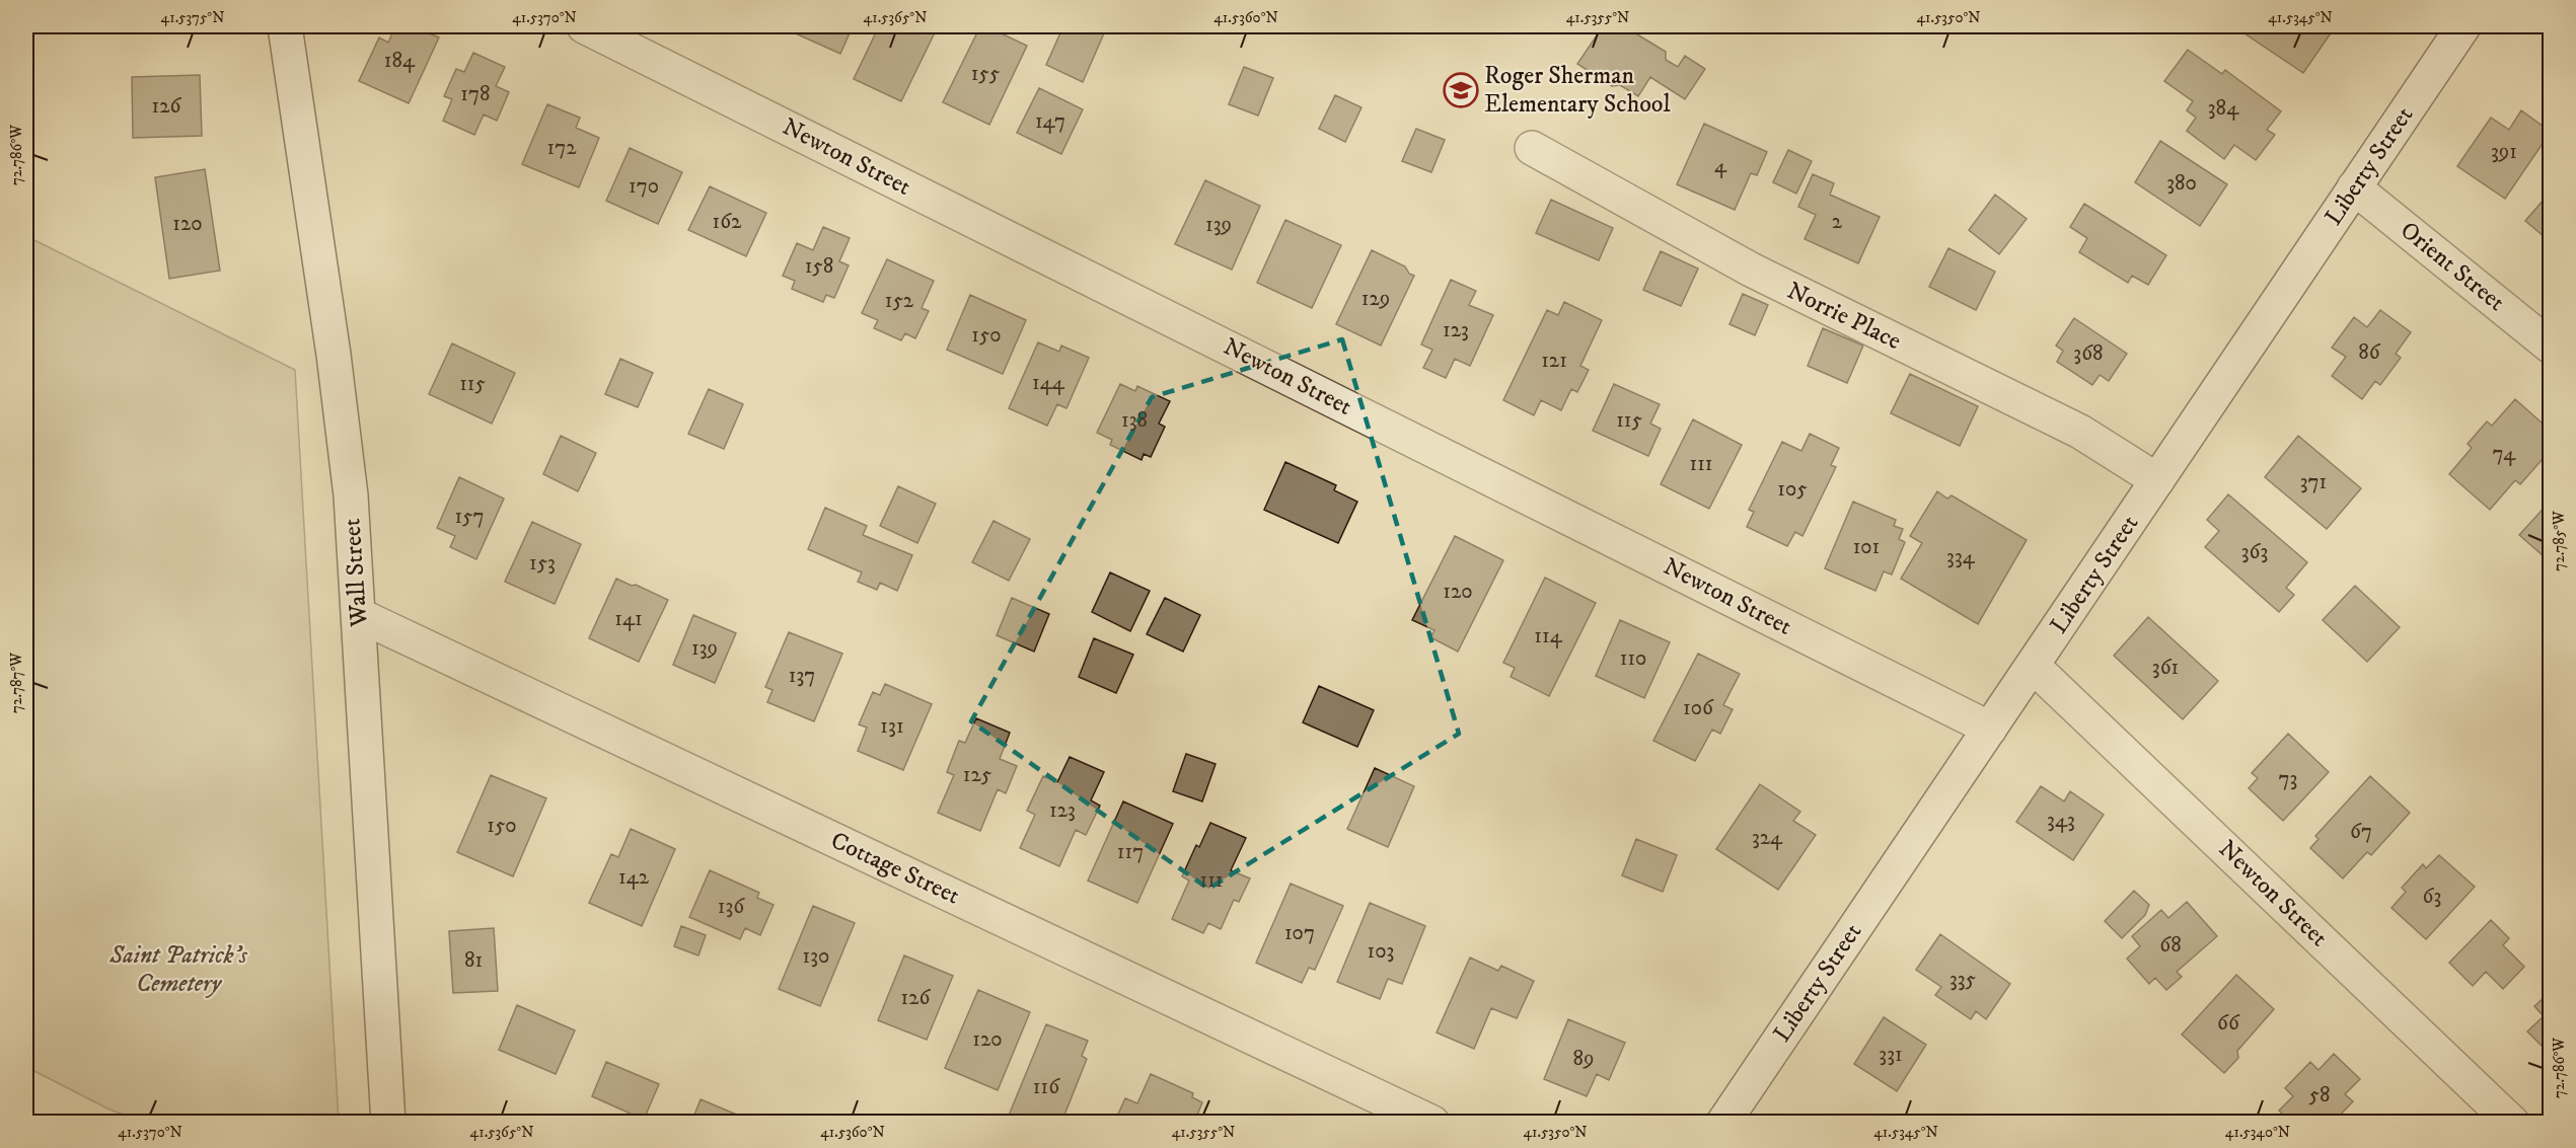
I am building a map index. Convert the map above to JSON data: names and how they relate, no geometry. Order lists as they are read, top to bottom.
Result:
{
  "streets": {
    "street": [
      "Newton Street",
      "Liberty Street",
      "Orient Street",
      "Norrie Place",
      "Wall Street",
      "Cottage Street"
    ]
  },
  "crossings": [
    ["Newton Street", "Liberty Street"],
    ["Liberty Street", "Orient Street"],
    ["Liberty Street", "Norrie Place"],
    ["Wall Street", "Cottage Street"]
  ],
  "parks": ["Saint Patrick's Cemetery"],
  "places": {
    "school or university": ["Roger Sherman Elementary School"]
  },
  "house_numbers": [
    "184",
    "155",
    "178",
    "126",
    "384",
    "147",
    "172",
    "391",
    "4",
    "380",
    "170",
    "162",
    "2",
    "120",
    "139",
    "158",
    "129",
    "152",
    "123",
    "150",
    "86",
    "368",
    "121",
    "144",
    "115",
    "138",
    "115",
    "74",
    "111",
    "371",
    "105",
    "157",
    "101",
    "363",
    "334",
    "153",
    "120",
    "141",
    "114",
    "139",
    "110",
    "361",
    "137",
    "106",
    "131",
    "125",
    "73",
    "123",
    "343",
    "150",
    "67",
    "324",
    "117",
    "142",
    "111",
    "63",
    "136",
    "107",
    "68",
    "103",
    "130",
    "81",
    "335",
    "126",
    "66",
    "120",
    "331",
    "89",
    "116",
    "58"
  ],
  "coordinates": [
    "41.5375°N",
    "41.5370°N",
    "41.5365°N",
    "41.5360°N",
    "41.5355°N",
    "41.5350°N",
    "41.5345°N",
    "72.786°W",
    "72.785°W",
    "72.787°W",
    "41.5340°N"
  ]
}
